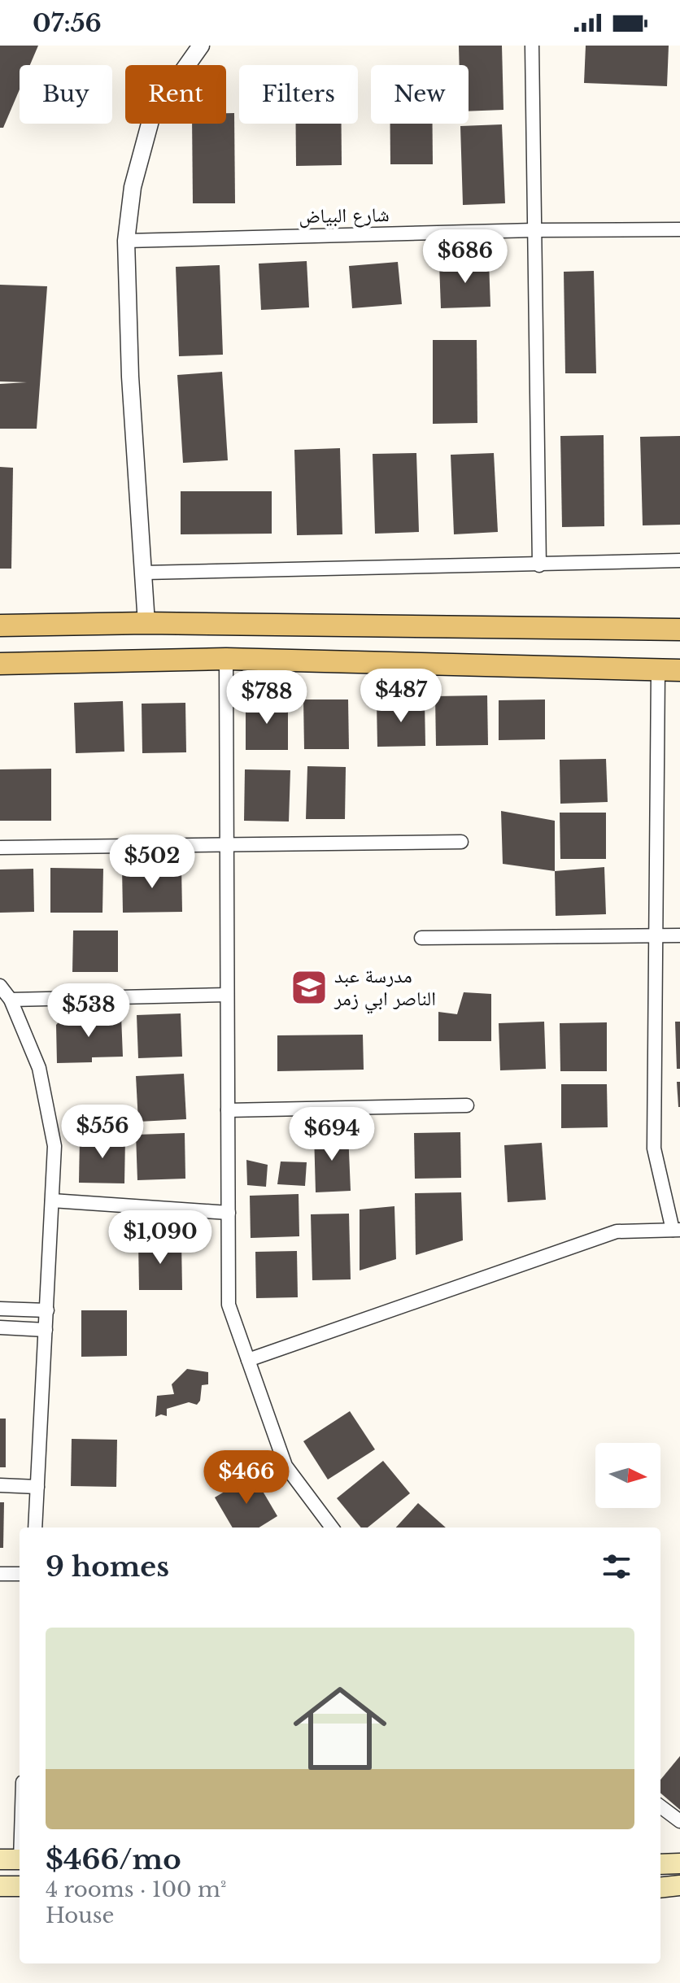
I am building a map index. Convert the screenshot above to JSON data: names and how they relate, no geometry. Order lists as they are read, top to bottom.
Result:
{
  "streets": {
    "street": ["شارع البياض"]
  },
  "places": {
    "school or university": ["مدرسة عبد الناصر ابي زمر"]
  },
  "north": "right",
  "page": {
    "status": "07:56",
    "chip": [
      "Buy",
      "Rent",
      "Filters",
      "New"
    ],
    "price": [
      "$686",
      "$487",
      "$788",
      "$502",
      "$538",
      "$556",
      "$694",
      "$1,090",
      "$466"
    ],
    "heading": "9 homes",
    "list": [
      {
        "name": "$466/mo",
        "note": "4 rooms · 100 m² · House"
      }
    ]
  }
}
